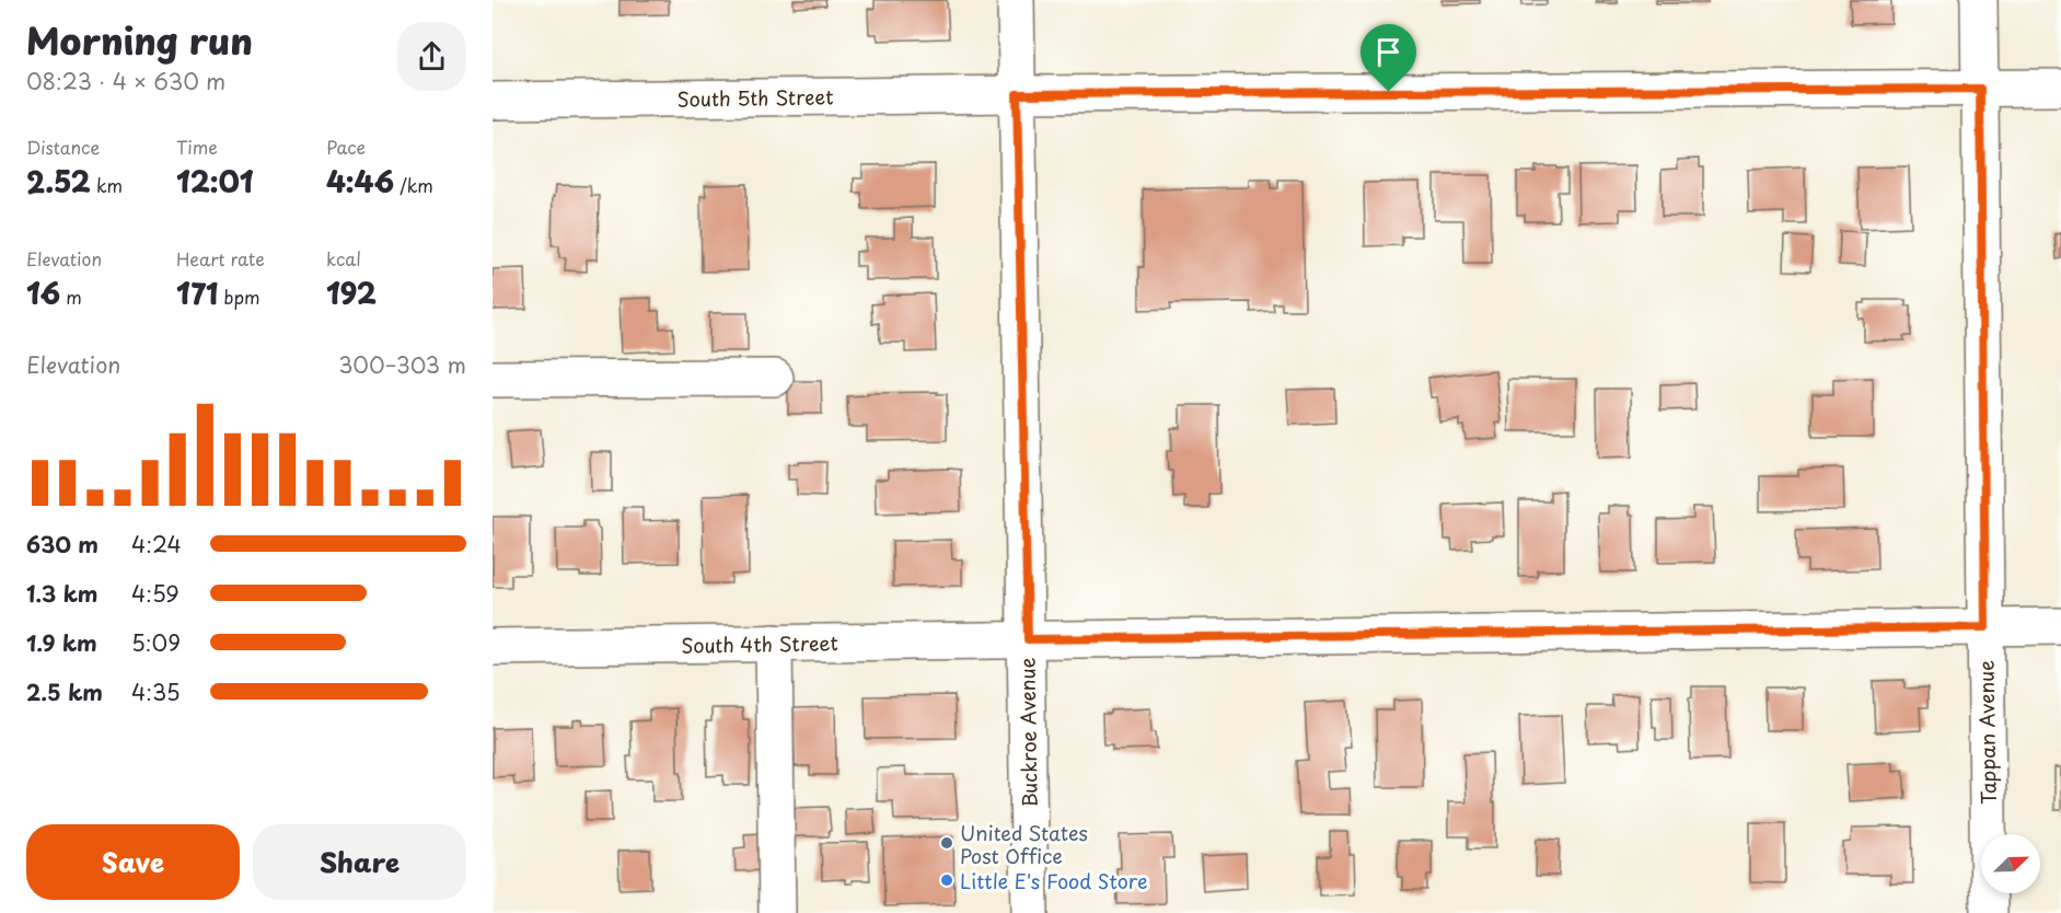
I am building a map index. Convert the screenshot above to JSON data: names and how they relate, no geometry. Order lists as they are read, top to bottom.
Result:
{
  "streets": {
    "street": [
      "South 5th Street",
      "South 4th Street",
      "Buckroe Avenue",
      "Tappan Avenue"
    ]
  },
  "crossings": [
    ["South 5th Street", "Buckroe Avenue"],
    ["South 5th Street", "Tappan Avenue"],
    ["South 4th Street", "Buckroe Avenue"],
    ["South 4th Street", "Tappan Avenue"]
  ],
  "places": ["United States Post Office", "Little E's Food Store"],
  "north": "top right",
  "page": {
    "heading": ["Morning run", "08:23 · 4 × 630 m"],
    "stats": [
      ["Distance", "2.52 km"],
      ["Time", "12:01"],
      ["Pace", "4:46 /km"],
      ["Elevation", "16 m"],
      ["Heart rate", "171 bpm"],
      ["kcal", "192"]
    ],
    "chart": ["Elevation", "300–303 m"],
    "list": [
      {
        "name": "630 m",
        "note": "4:24"
      },
      {
        "name": "1.3 km",
        "note": "4:59"
      },
      {
        "name": "1.9 km",
        "note": "5:09"
      },
      {
        "name": "2.5 km",
        "note": "4:35"
      }
    ],
    "buttons": ["Save", "Share"]
  }
}
